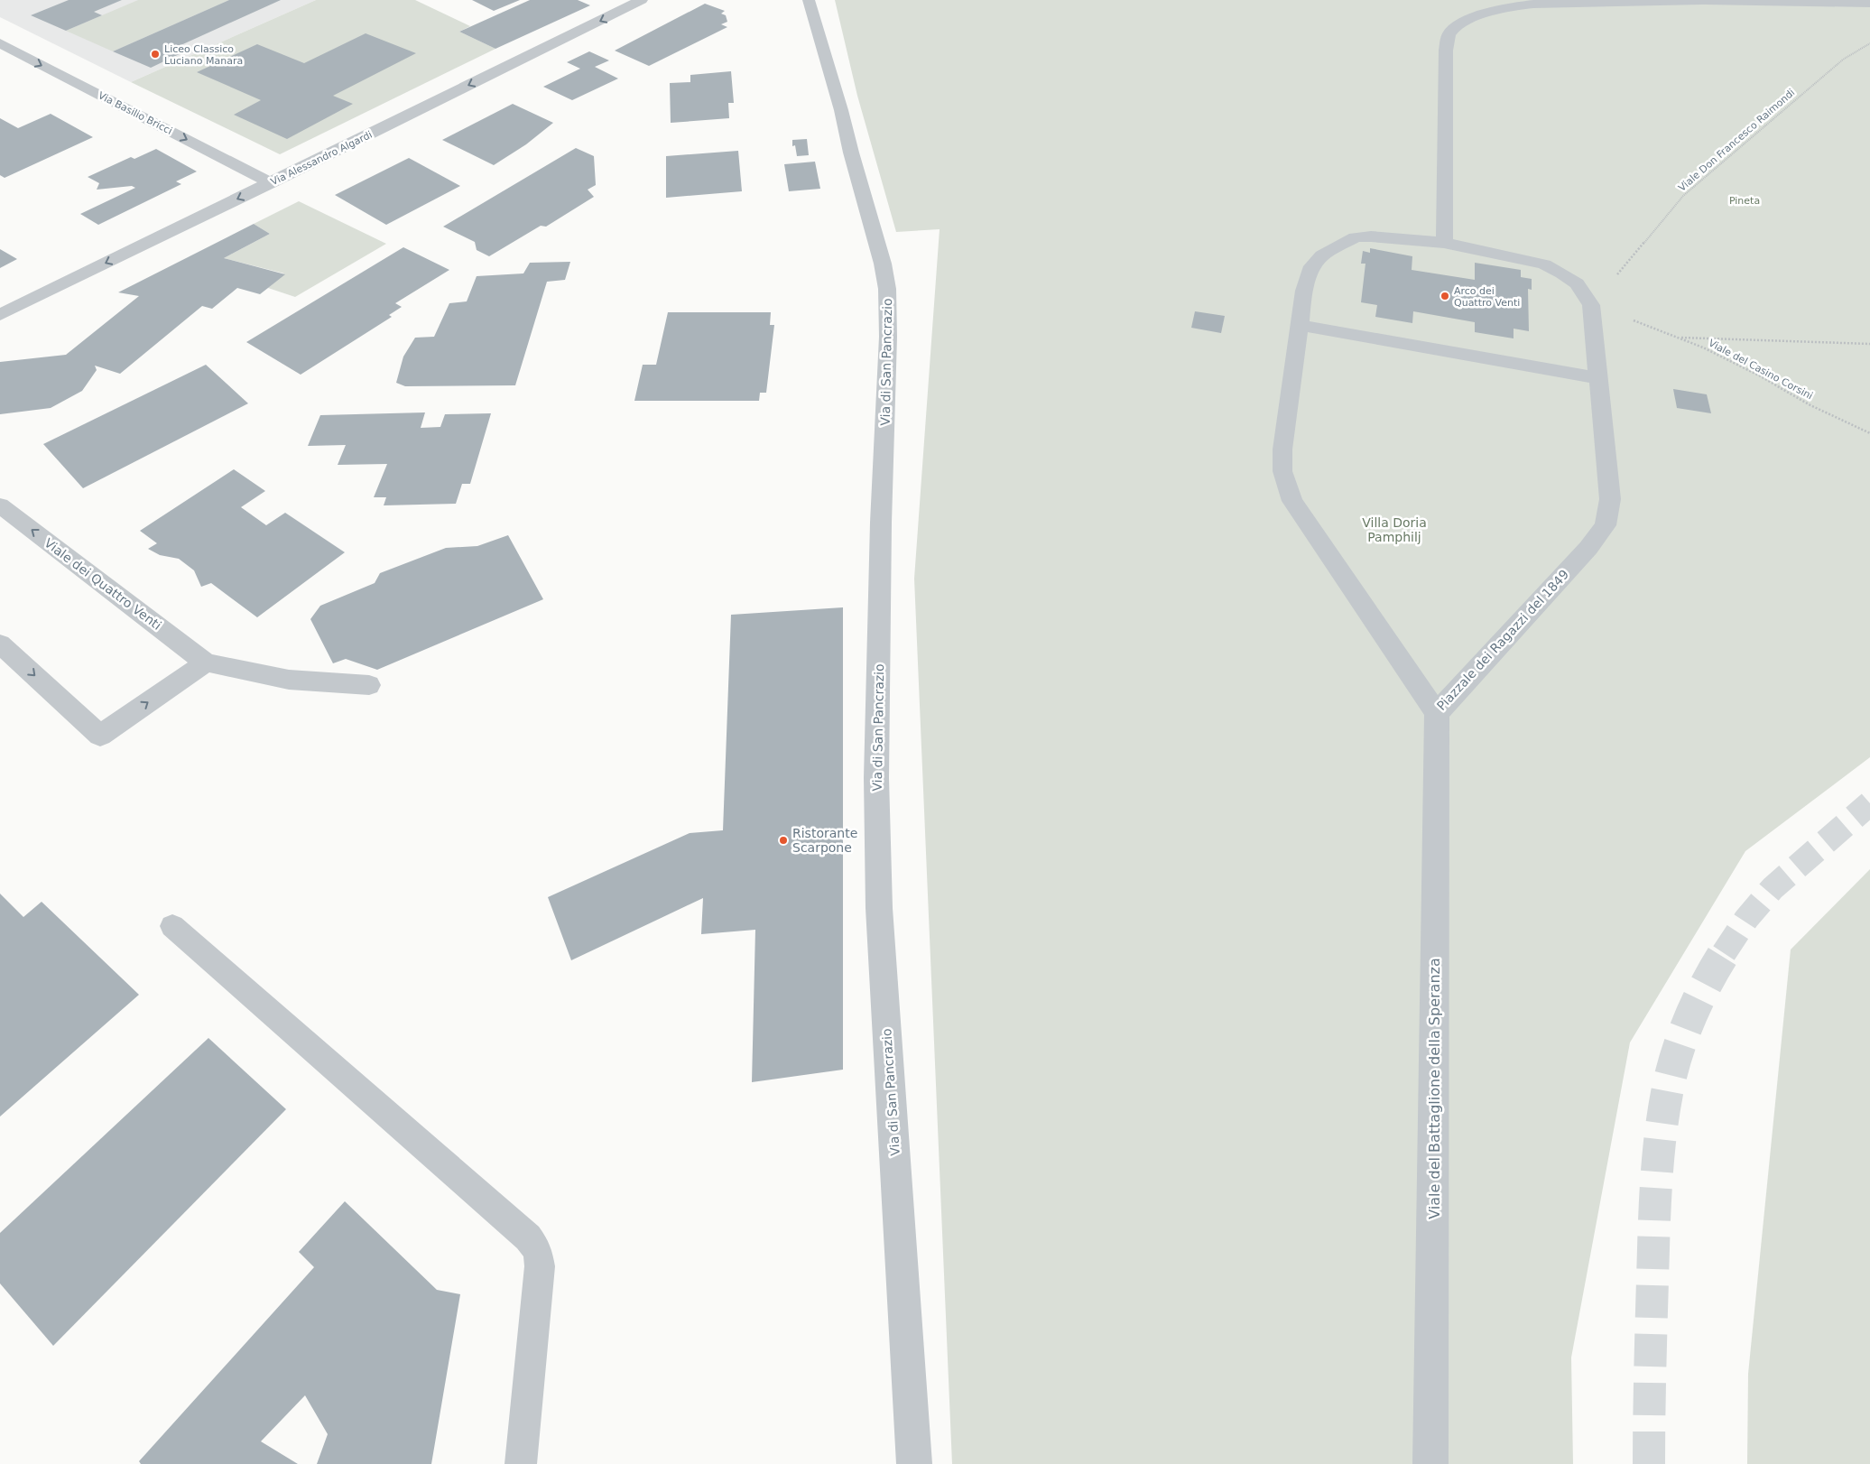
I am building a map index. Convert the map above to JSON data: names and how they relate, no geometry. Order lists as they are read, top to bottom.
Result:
{
  "streets": {
    "street": [
      "Via Basilio Bricci",
      "Via Alessandro Algardi",
      "Via di San Pancrazio",
      "Viale dei Quattro Venti",
      "Piazzale dei Ragazzi del 1849",
      "Viale del Battaglione della Speranza"
    ],
    "path": ["Viale Don Francesco Raimondi", "Viale del Casino Corsini"]
  },
  "crossings": [
    ["Via Basilio Bricci", "Via Alessandro Algardi"],
    ["Viale Don Francesco Raimondi", "Viale del Casino Corsini"],
    ["Viale Don Francesco Raimondi", "Piazzale dei Ragazzi del 1849"],
    ["Viale del Casino Corsini", "Piazzale dei Ragazzi del 1849"],
    ["Piazzale dei Ragazzi del 1849", "Viale del Battaglione della Speranza"]
  ],
  "one_way": ["Via Basilio Bricci", "Via Alessandro Algardi", "Viale dei Quattro Venti"],
  "parks": ["Pineta", "Villa Doria Pamphilj"],
  "places": ["Liceo Classico Luciano Manara", "Arco dei Quattro Venti", "Ristorante Scarpone"]
}
